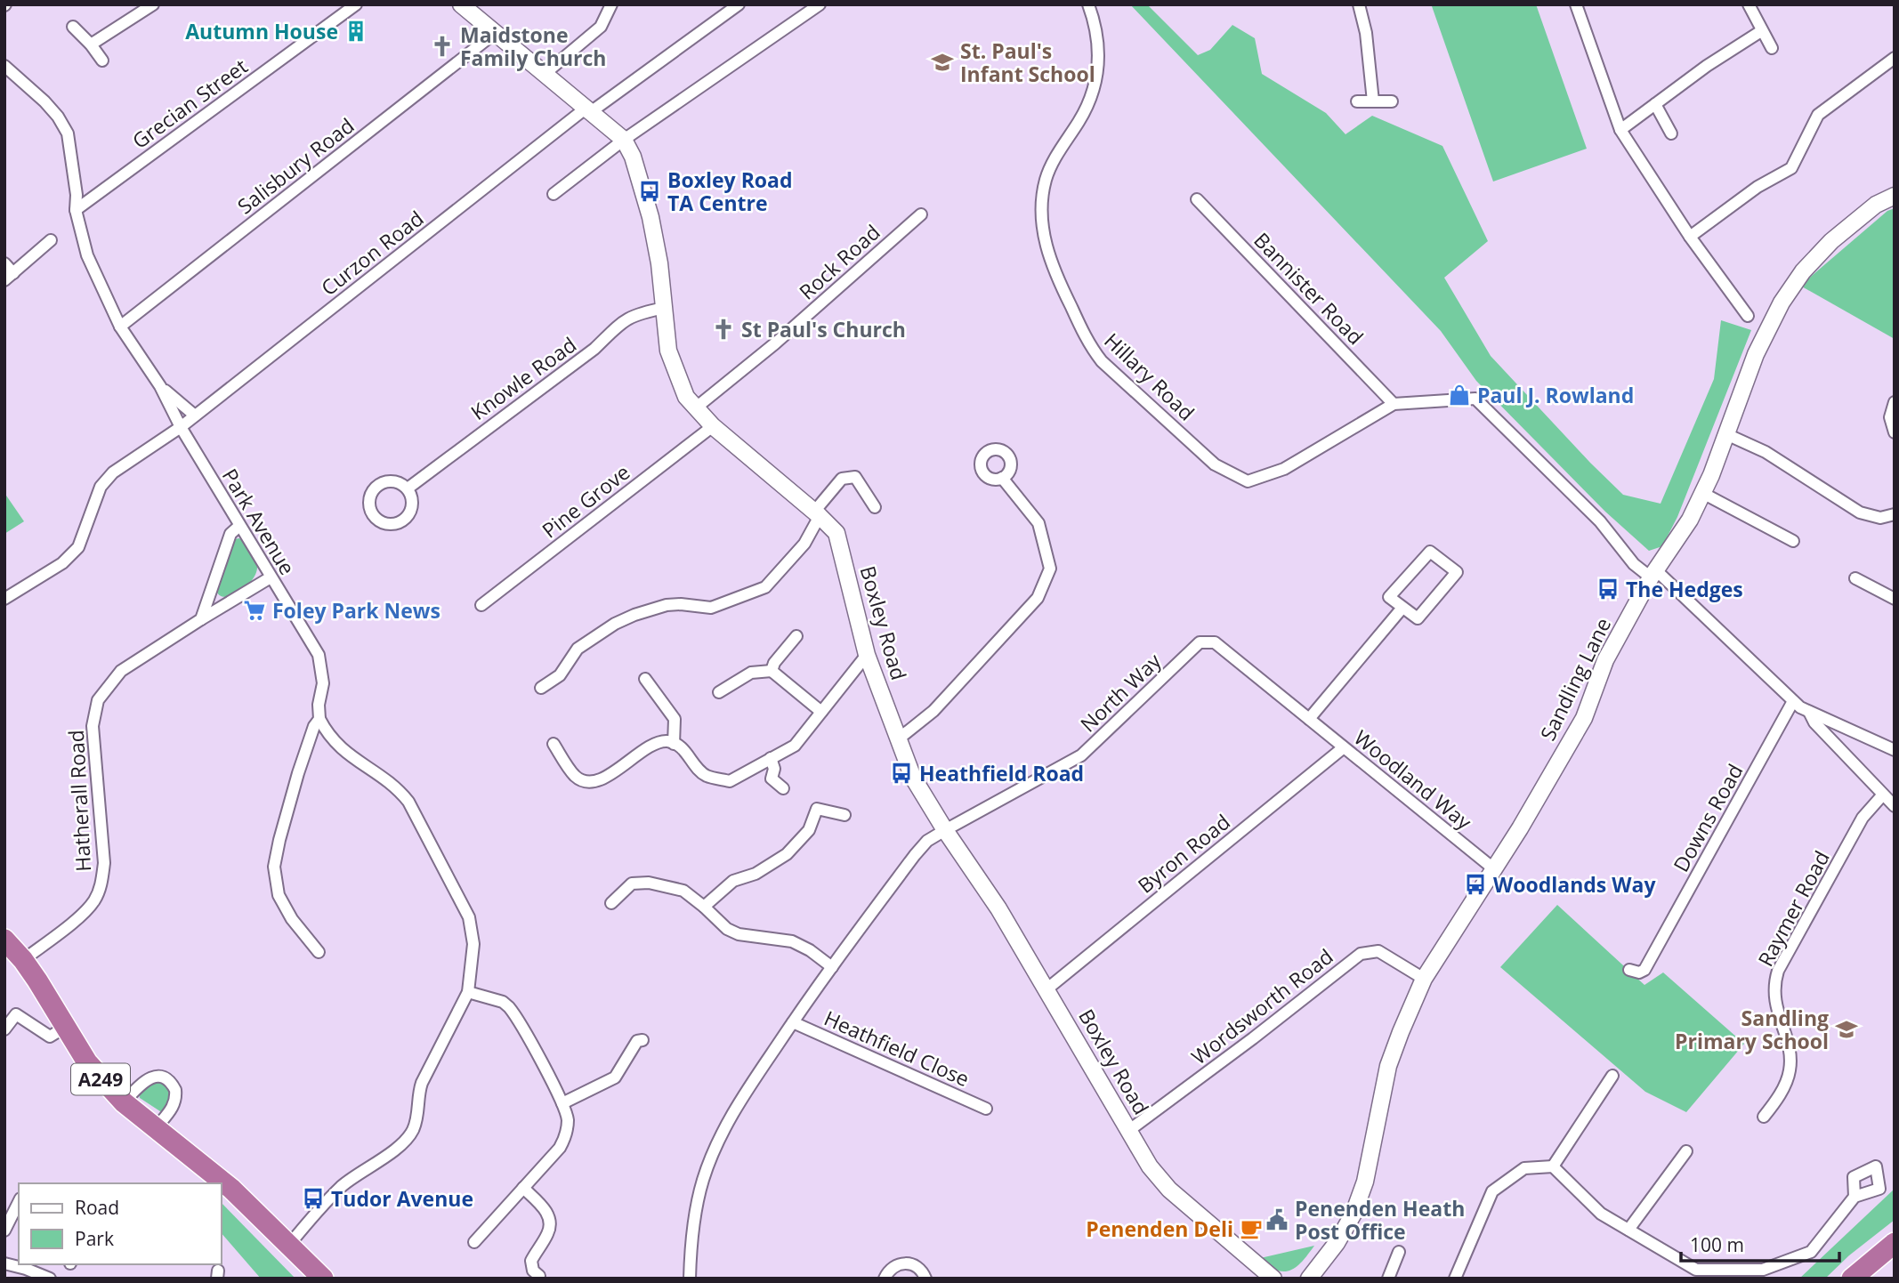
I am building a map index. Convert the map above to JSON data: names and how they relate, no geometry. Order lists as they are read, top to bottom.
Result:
{
  "streets": {
    "highway": ["A249"],
    "street": [
      "Grecian Street",
      "Salisbury Road",
      "Curzon Road",
      "Rock Road",
      "Bannister Road",
      "Hillary Road",
      "Knowle Road",
      "Pine Grove",
      "Park Avenue",
      "Boxley Road",
      "Sandling Lane",
      "North Way",
      "Woodland Way",
      "Hatherall Road",
      "Downs Road",
      "Byron Road",
      "Raymer Road",
      "Wordsworth Road",
      "Heathfield Close"
    ]
  },
  "crossings": [
    ["Grecian Street", "Park Avenue"],
    ["Salisbury Road", "Park Avenue"],
    ["Salisbury Road", "Boxley Road"],
    ["Curzon Road", "Park Avenue"],
    ["Curzon Road", "Boxley Road"],
    ["Rock Road", "Boxley Road"],
    ["Bannister Road", "Hillary Road"],
    ["Hillary Road", "Sandling Lane"],
    ["Knowle Road", "Boxley Road"],
    ["Pine Grove", "Boxley Road"],
    ["Park Avenue", "Hatherall Road"],
    ["Boxley Road", "North Way"],
    ["Boxley Road", "Byron Road"],
    ["Boxley Road", "Wordsworth Road"],
    ["Sandling Lane", "Woodland Way"],
    ["Sandling Lane", "Wordsworth Road"],
    ["North Way", "Woodland Way"],
    ["Woodland Way", "Byron Road"],
    ["Hatherall Road", "A249"]
  ],
  "places": {
    "building": ["Autumn House"],
    "church": ["Maidstone Family Church", "St Paul's Church"],
    "school or university": ["St. Paul's Infant School", "Sandling Primary School"],
    "bus stop": [
      "Boxley Road TA Centre",
      "The Hedges",
      "Heathfield Road",
      "Woodlands Way",
      "Tudor Avenue"
    ],
    "shop": ["Paul J. Rowland"],
    "supermarket": ["Foley Park News"],
    "public building": ["Penenden Heath Post Office"],
    "cafe": ["Penenden Deli"]
  },
  "legend": ["Road", "Park"],
  "scale_bar": "100 m"
}
